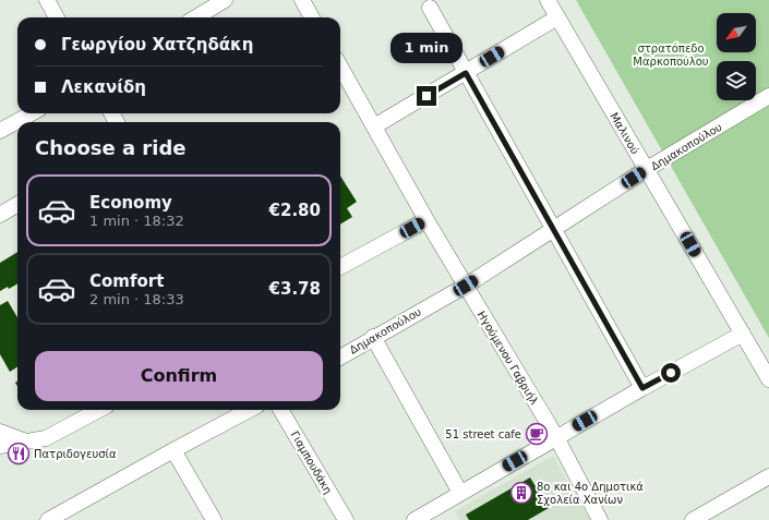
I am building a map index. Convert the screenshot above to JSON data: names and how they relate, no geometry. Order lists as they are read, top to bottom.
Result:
{
  "streets": {
    "street": [
      "Μαλινού",
      "Δημακοπούλου",
      "Ηγούμενου Γαβριήλ",
      "Γιαμπουδάκη"
    ]
  },
  "crossings": [
    ["Μαλινού", "Δημακοπούλου"],
    ["Δημακοπούλου", "Ηγούμενου Γαβριήλ"]
  ],
  "parks": ["στρατόπεδο Μαρκοπούλου"],
  "places": {
    "cafe": ["51 street cafe"],
    "restaurant": ["Πατριδογευσία"],
    "building": ["8ο και 4ο Δημοτικά Σχολεία Χανίων"]
  },
  "north": "bottom left",
  "page": {
    "banner": ["Γεωργίου Χατζηδάκη", "Λεκανίδη"],
    "bubble": "1 min",
    "heading": "Choose a ride",
    "list": [
      {
        "name": "Economy",
        "note": "1 min · 18:32",
        "value": "€2.80"
      },
      {
        "name": "Comfort",
        "note": "2 min · 18:33",
        "value": "€3.78"
      }
    ],
    "buttons": "Confirm"
  }
}
